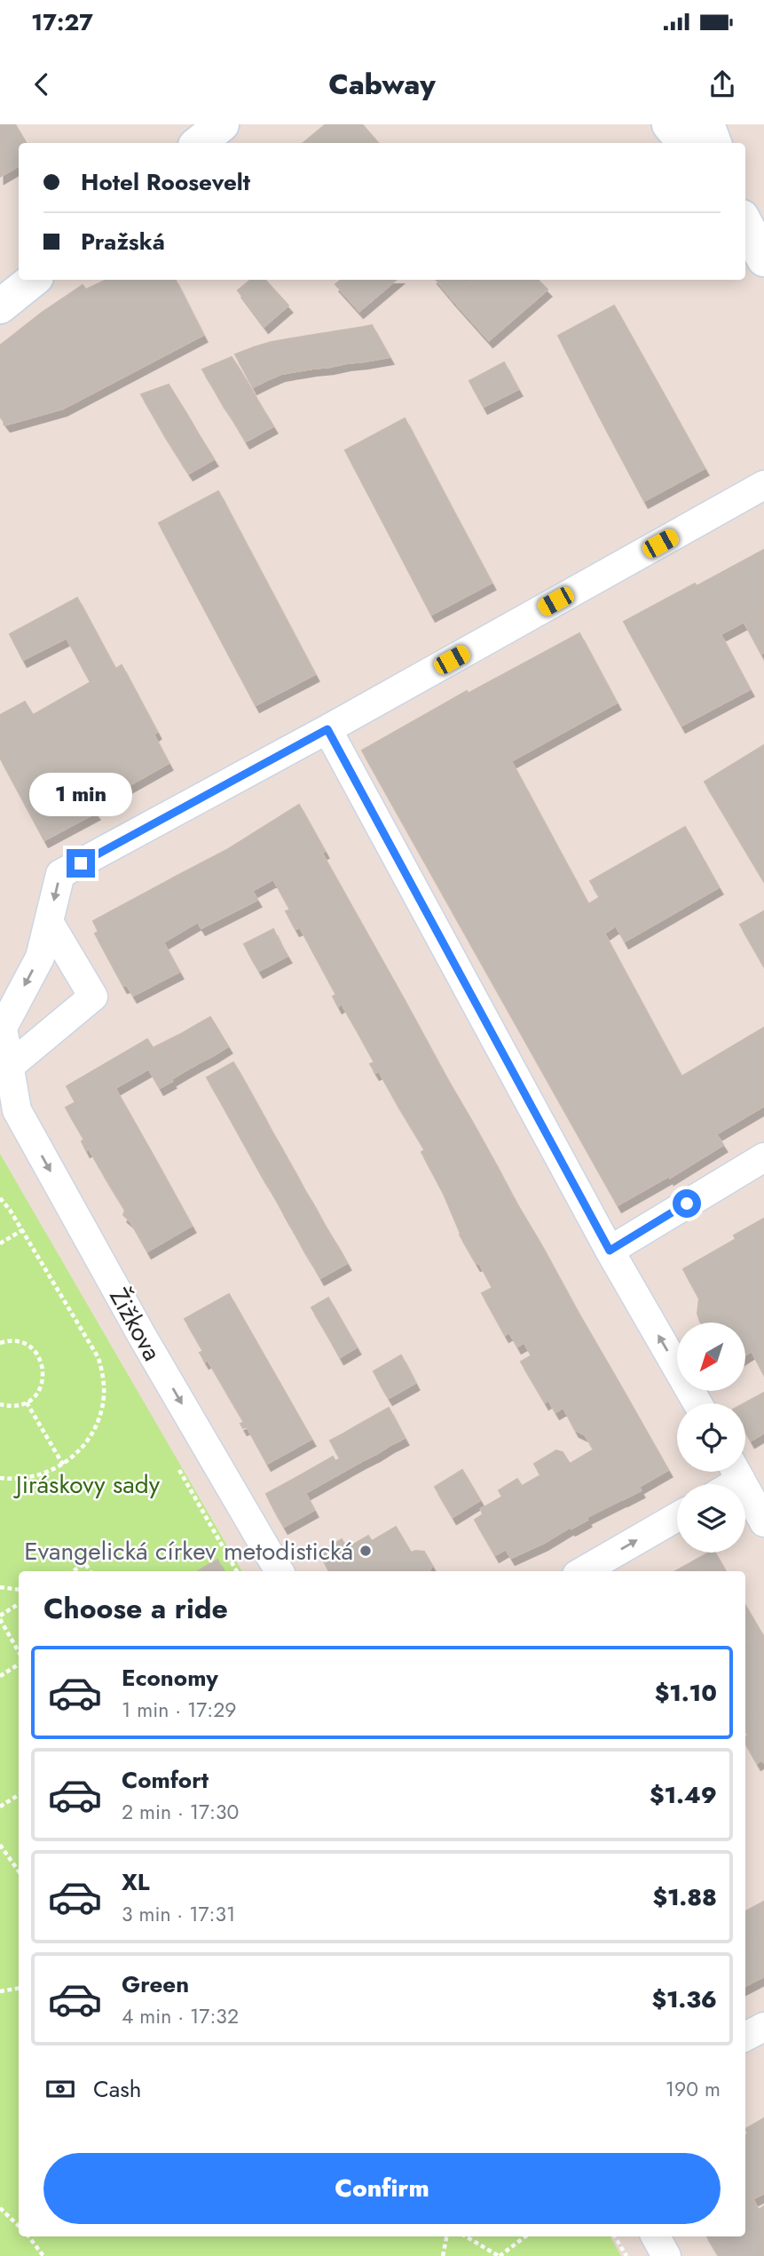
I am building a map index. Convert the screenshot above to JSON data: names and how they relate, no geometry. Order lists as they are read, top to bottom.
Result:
{
  "streets": {
    "street": ["Žižkova"]
  },
  "parks": ["Jiráskovy sady"],
  "places": ["Evangelická církev metodistická"],
  "north": "bottom left",
  "page": {
    "status": "17:27",
    "header": "Cabway",
    "banner": ["Hotel Roosevelt", "Pražská"],
    "bubble": "1 min",
    "heading": "Choose a ride",
    "list": [
      {
        "name": "Economy",
        "note": "1 min · 17:29",
        "value": "$1.10"
      },
      {
        "name": "Comfort",
        "note": "2 min · 17:30",
        "value": "$1.49"
      },
      {
        "name": "XL",
        "note": "3 min · 17:31",
        "value": "$1.88"
      },
      {
        "name": "Green",
        "note": "4 min · 17:32",
        "value": "$1.36"
      }
    ],
    "pay": ["Cash", "190 m"],
    "buttons": "Confirm"
  }
}
